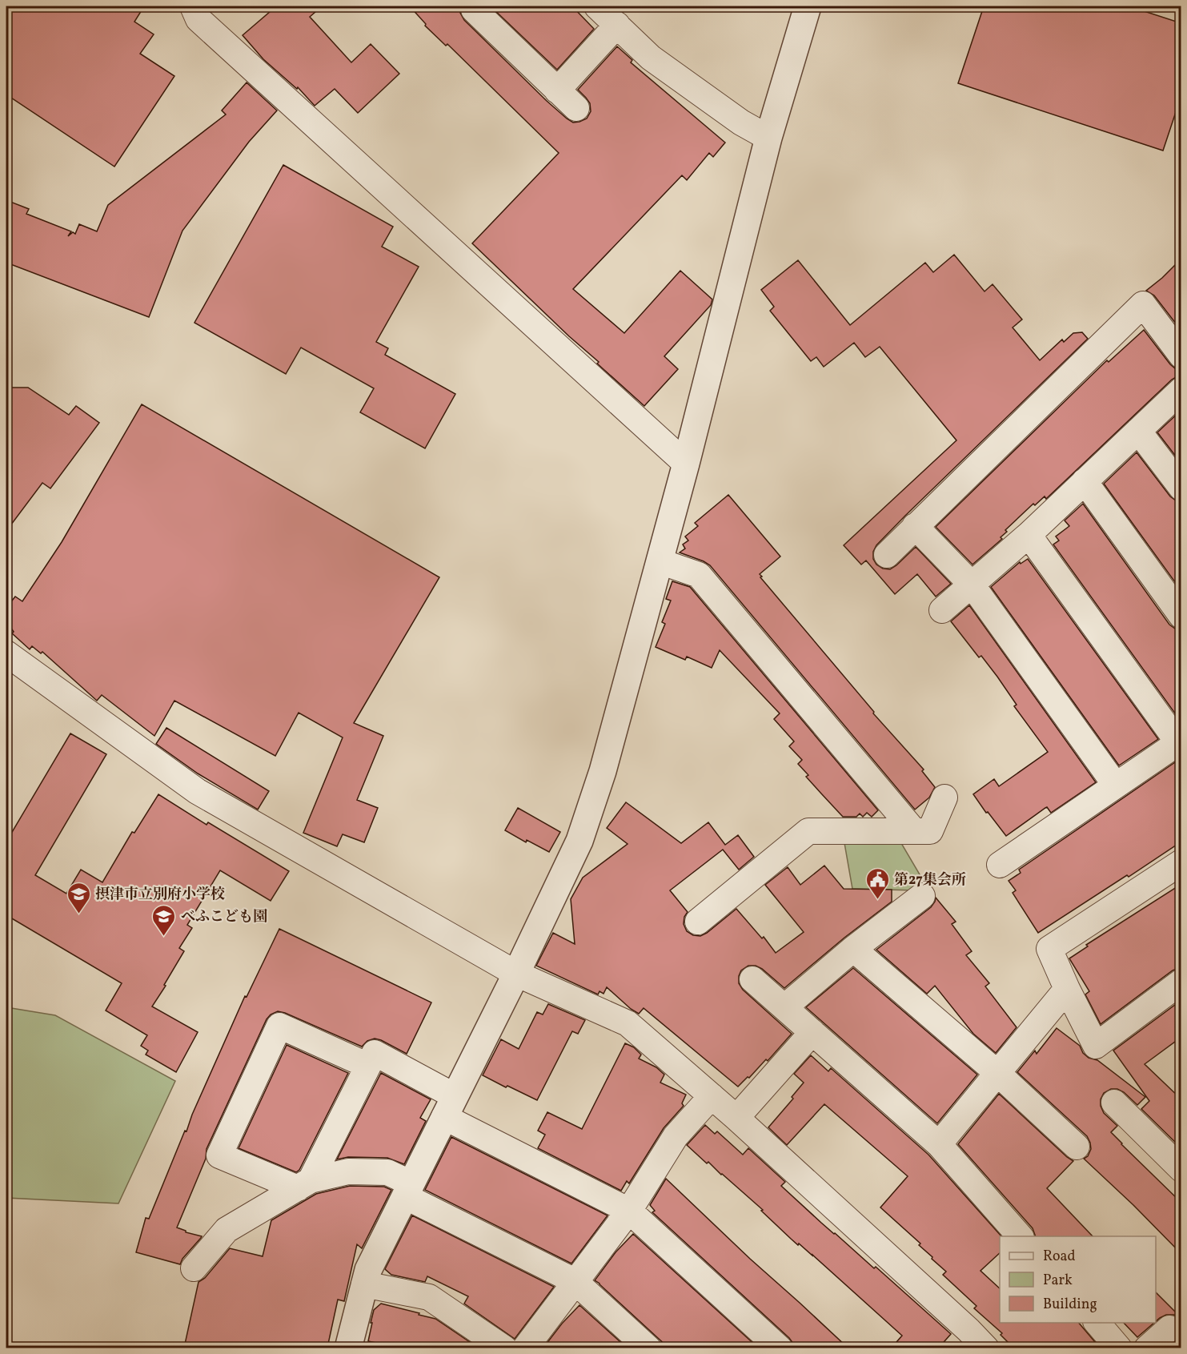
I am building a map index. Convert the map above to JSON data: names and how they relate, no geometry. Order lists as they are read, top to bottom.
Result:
{
  "places": {
    "public building": ["第27集会所"],
    "school or university": ["摂津市立別府小学校", "べふこども園"]
  },
  "legend": ["Road", "Park", "Building"]
}
